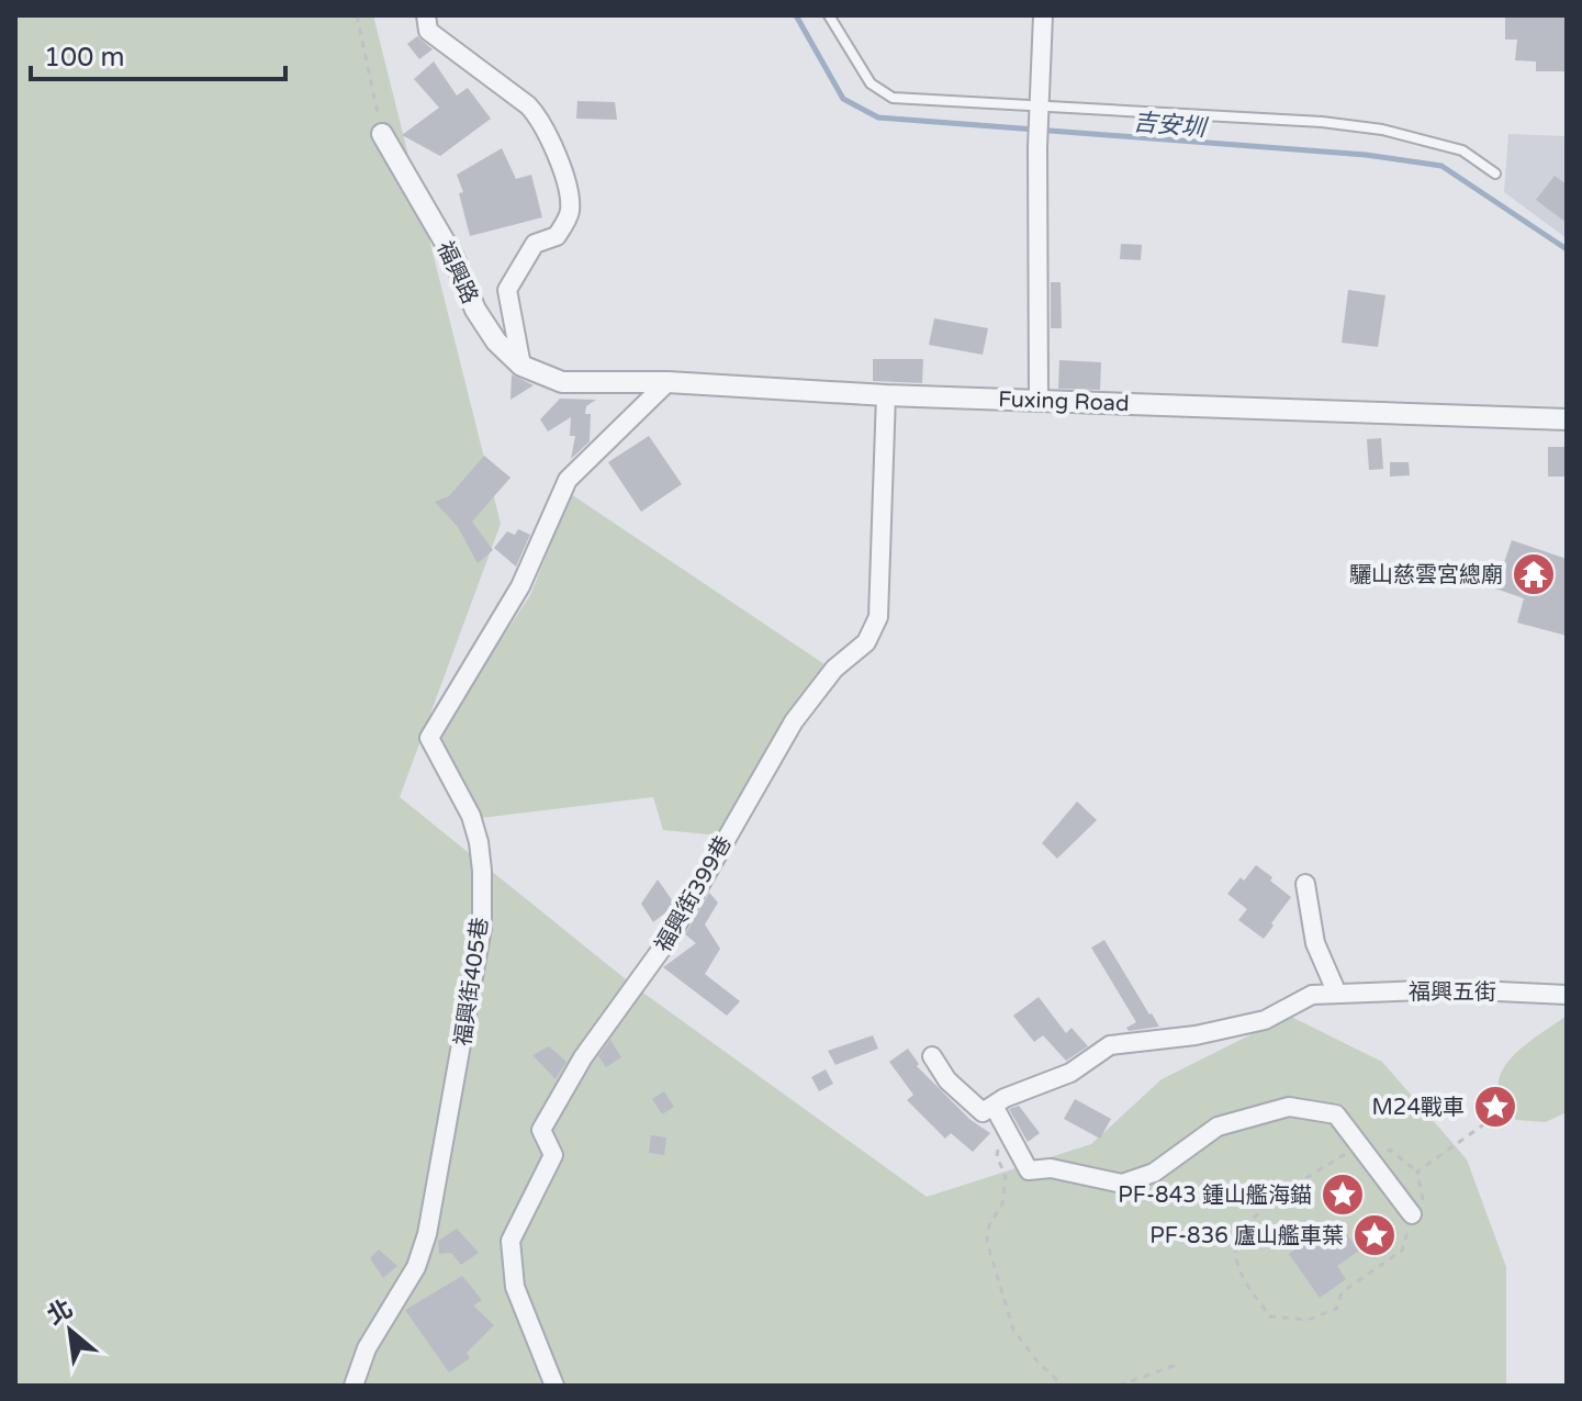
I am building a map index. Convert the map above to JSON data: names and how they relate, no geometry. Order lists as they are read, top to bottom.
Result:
{
  "streets": {
    "street": [
      "福興路",
      "Fuxing Road",
      "福興街399巷",
      "福興街405巷",
      "福興五街"
    ]
  },
  "crossings": [
    ["福興路", "Fuxing Road"],
    ["福興路", "福興街405巷"],
    ["Fuxing Road", "福興街399巷"],
    ["Fuxing Road", "福興街405巷"]
  ],
  "water": ["吉安圳"],
  "places": {
    "temple": ["驪山慈雲宮總廟"],
    "place": ["M24戰車", "PF-843 鍾山艦海錨", "PF-836 廬山艦車葉"]
  },
  "scale_bar": "100 m",
  "north": "top left"
}
